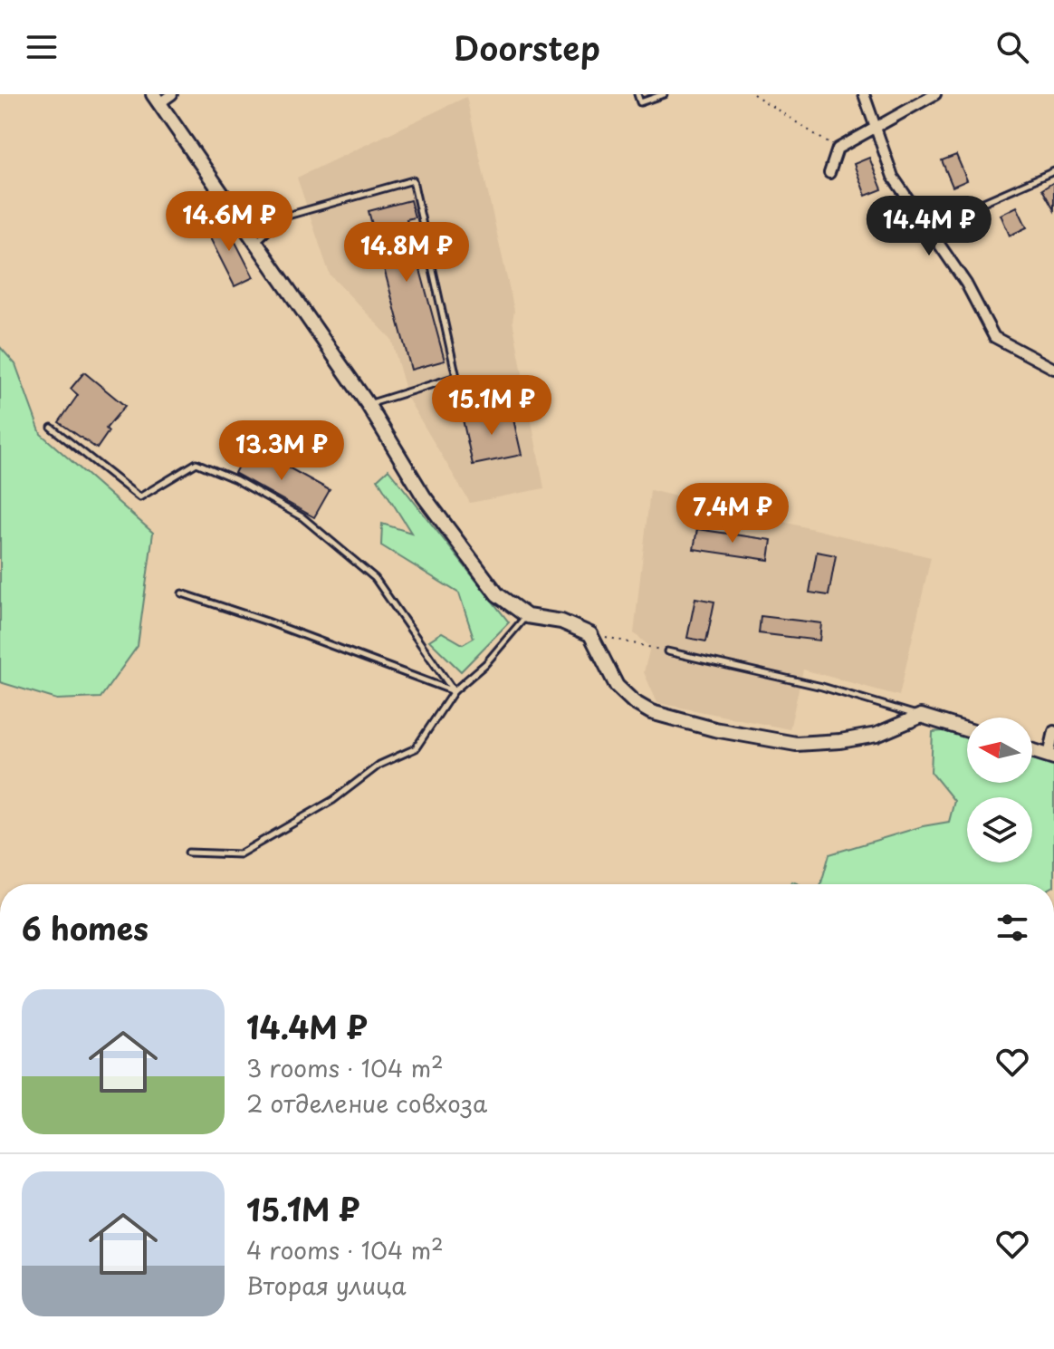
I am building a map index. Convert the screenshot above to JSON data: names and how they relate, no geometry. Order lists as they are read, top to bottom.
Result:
{
  "north": "left",
  "page": {
    "header": "Doorstep",
    "price": [
      "14.6M ₽",
      "14.4M ₽",
      "14.8M ₽",
      "15.1M ₽",
      "13.3M ₽",
      "7.4M ₽"
    ],
    "heading": "6 homes",
    "list": [
      {
        "name": "14.4M ₽",
        "note": "3 rooms · 104 m² · 2 отделение совхоза"
      },
      {
        "name": "15.1M ₽",
        "note": "4 rooms · 104 m² · Вторая улица"
      }
    ]
  }
}
